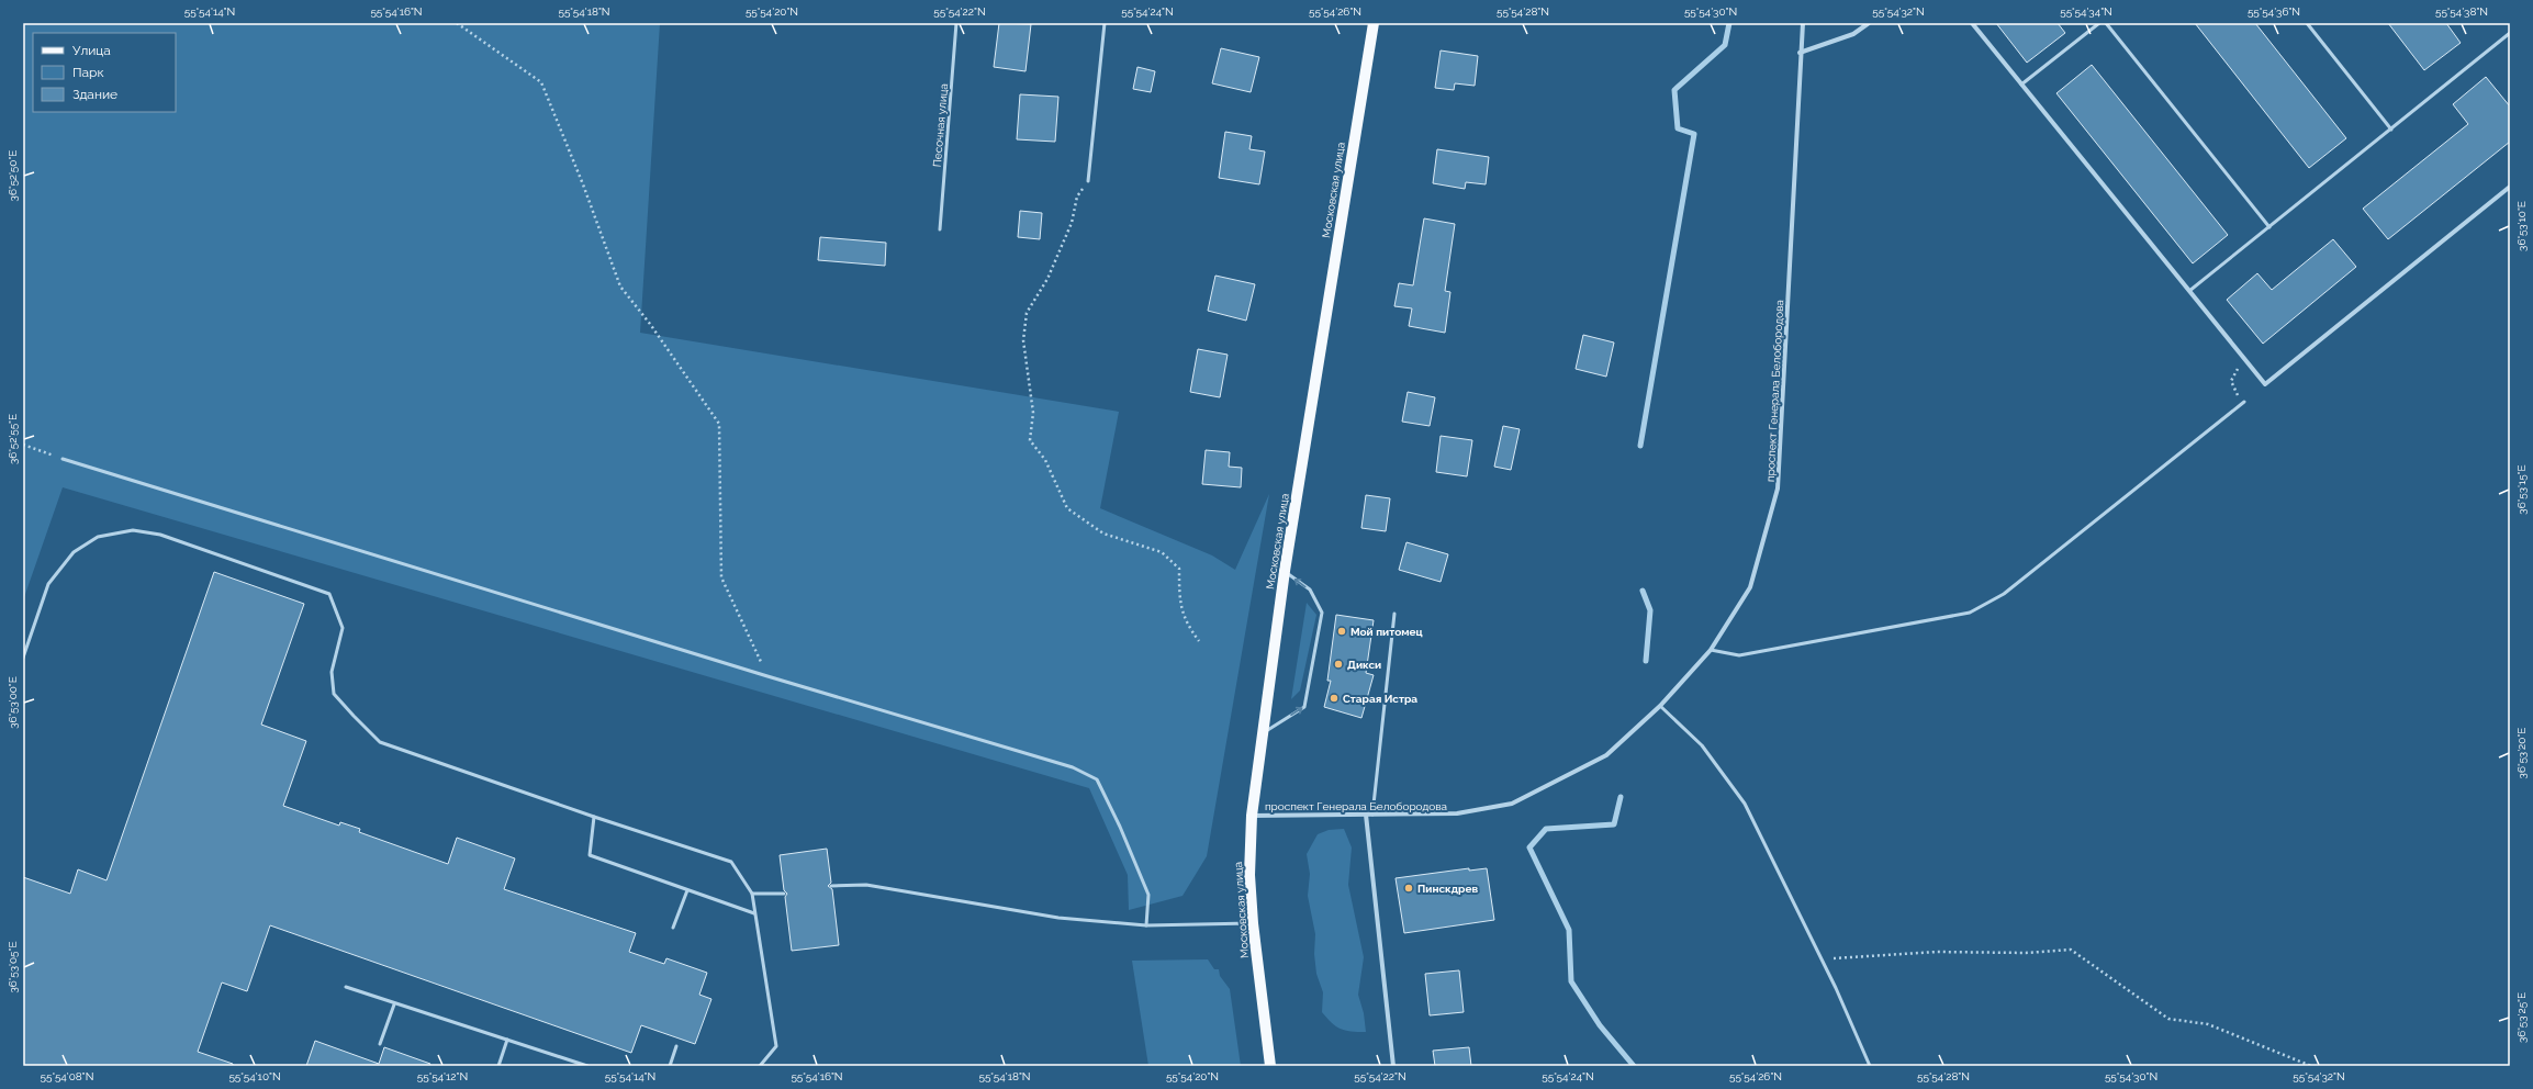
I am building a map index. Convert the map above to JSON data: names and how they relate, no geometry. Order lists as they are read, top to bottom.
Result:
{
  "streets": {
    "main road": ["Московская улица"],
    "street": ["проспект Генерала Белобородова"],
    "lane": ["Песочная улица"]
  },
  "crossings": [
    ["Московская улица", "проспект Генерала Белобородова"]
  ],
  "places": [
    "Мой питомец",
    "Дикси",
    "Старая Истра",
    "Пинскдрев"
  ],
  "legend": ["Улица", "Парк", "Здание"],
  "coordinates": [
    "55°54'14\"N",
    "55°54'16\"N",
    "55°54'18\"N",
    "55°54'20\"N",
    "55°54'22\"N",
    "55°54'24\"N",
    "55°54'26\"N",
    "55°54'28\"N",
    "55°54'30\"N",
    "55°54'32\"N",
    "55°54'34\"N",
    "55°54'36\"N",
    "55°54'38\"N",
    "36°52'50\"E",
    "36°53'10\"E",
    "36°52'55\"E",
    "36°53'15\"E",
    "36°53'00\"E",
    "36°53'20\"E",
    "36°53'05\"E",
    "36°53'25\"E",
    "55°54'08\"N",
    "55°54'10\"N",
    "55°54'12\"N"
  ]
}
